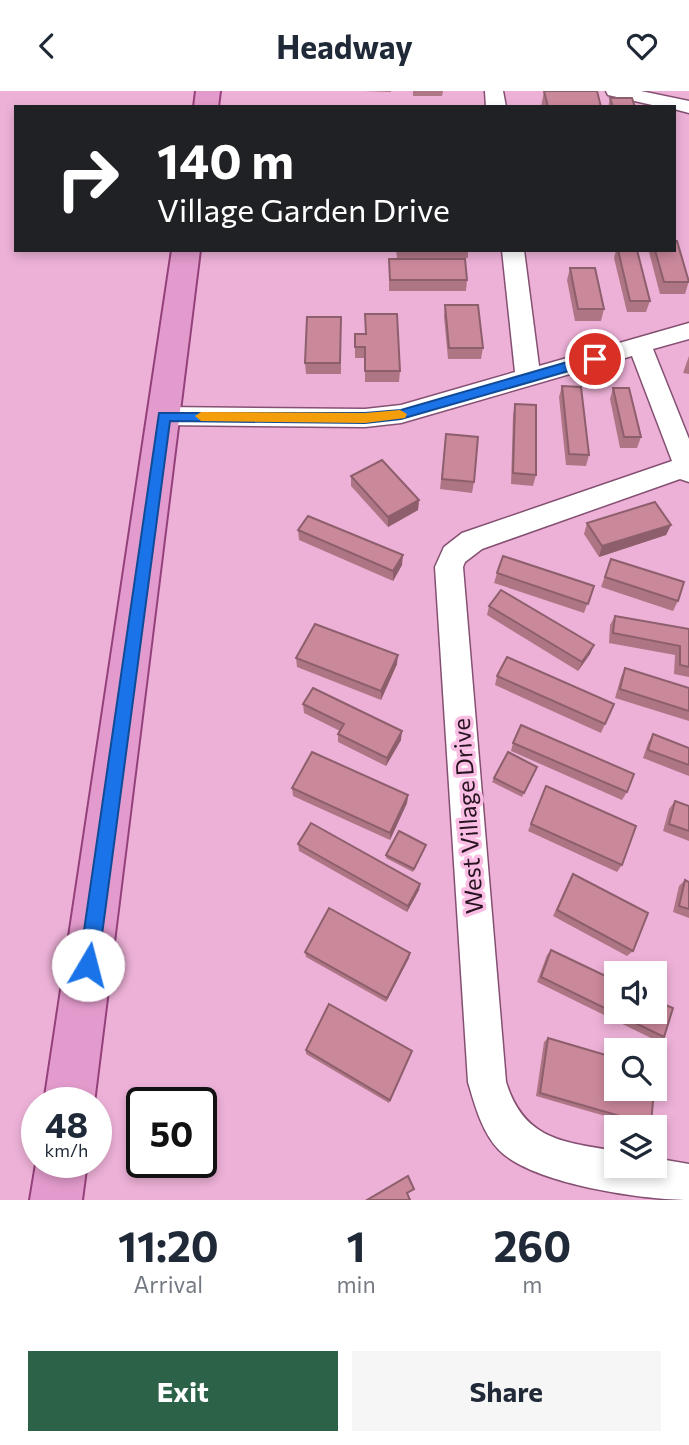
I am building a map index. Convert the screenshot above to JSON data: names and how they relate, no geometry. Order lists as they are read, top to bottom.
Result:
{
  "streets": {
    "street": ["West Village Drive"]
  },
  "page": {
    "header": "Headway",
    "turn": ["140 m", "Village Garden Drive"],
    "speed": "48 km/h",
    "limit": "50",
    "eta": [
      "11:20",
      "Arrival",
      "1",
      "min",
      "260",
      "m"
    ],
    "buttons": ["Exit", "Share"]
  }
}
